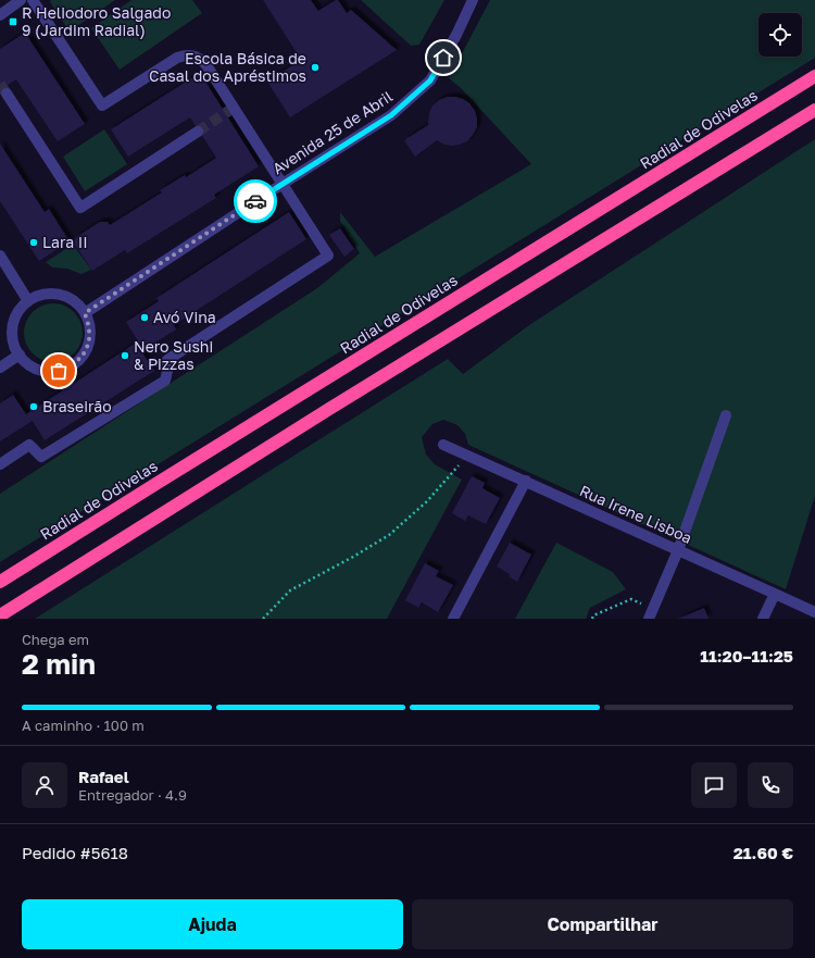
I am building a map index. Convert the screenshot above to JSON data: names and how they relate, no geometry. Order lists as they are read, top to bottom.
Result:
{
  "streets": {
    "highway": ["Radial de Odivelas"],
    "street": ["Avenida 25 de Abril", "Rua Irene Lisboa"]
  },
  "places": {
    "transit": ["R Heliodoro Salgado 9 (Jardim Radial)"],
    "other": [
      "Escola Básica de Casal dos Apréstimos",
      "Lara II",
      "Avó Vina",
      "Nero Sushi & Pizzas",
      "Braseirão"
    ]
  },
  "page": {
    "heading": ["2 min", "Chega em", "11:20–11:25"],
    "panel": [
      "Rafael",
      "Entregador · 4.9",
      "Pedido #5618",
      "21.60 €"
    ],
    "bar": "A caminho · 100 m",
    "buttons": ["Ajuda", "Compartilhar"]
  }
}
